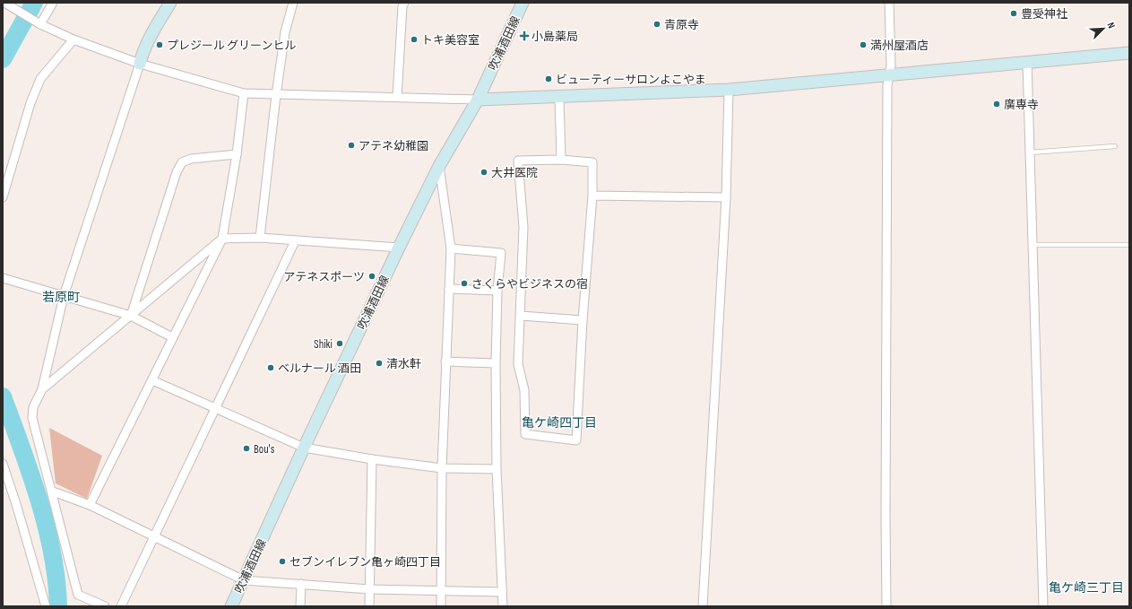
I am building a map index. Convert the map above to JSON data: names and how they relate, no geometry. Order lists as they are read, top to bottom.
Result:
{
  "streets": {
    "street": ["吹浦酒田線"]
  },
  "districts": ["若原町", "亀ケ崎四丁目", "亀ケ崎三丁目"],
  "places": {
    "other": [
      "豊受神社",
      "青原寺",
      "トキ美容室",
      "プレジール グリーンヒル",
      "満州屋酒店",
      "ビューティーサロンよこやま",
      "廣専寺",
      "アテネ幼稚園",
      "大井医院",
      "アテネスポーツ",
      "さくらやビジネスの宿",
      "Shiki",
      "清水軒",
      "ベルナール 酒田",
      "Bou's",
      "セブンイレブン亀ヶ崎四丁目"
    ],
    "health": ["小島薬局"]
  },
  "north": "top right"
}
